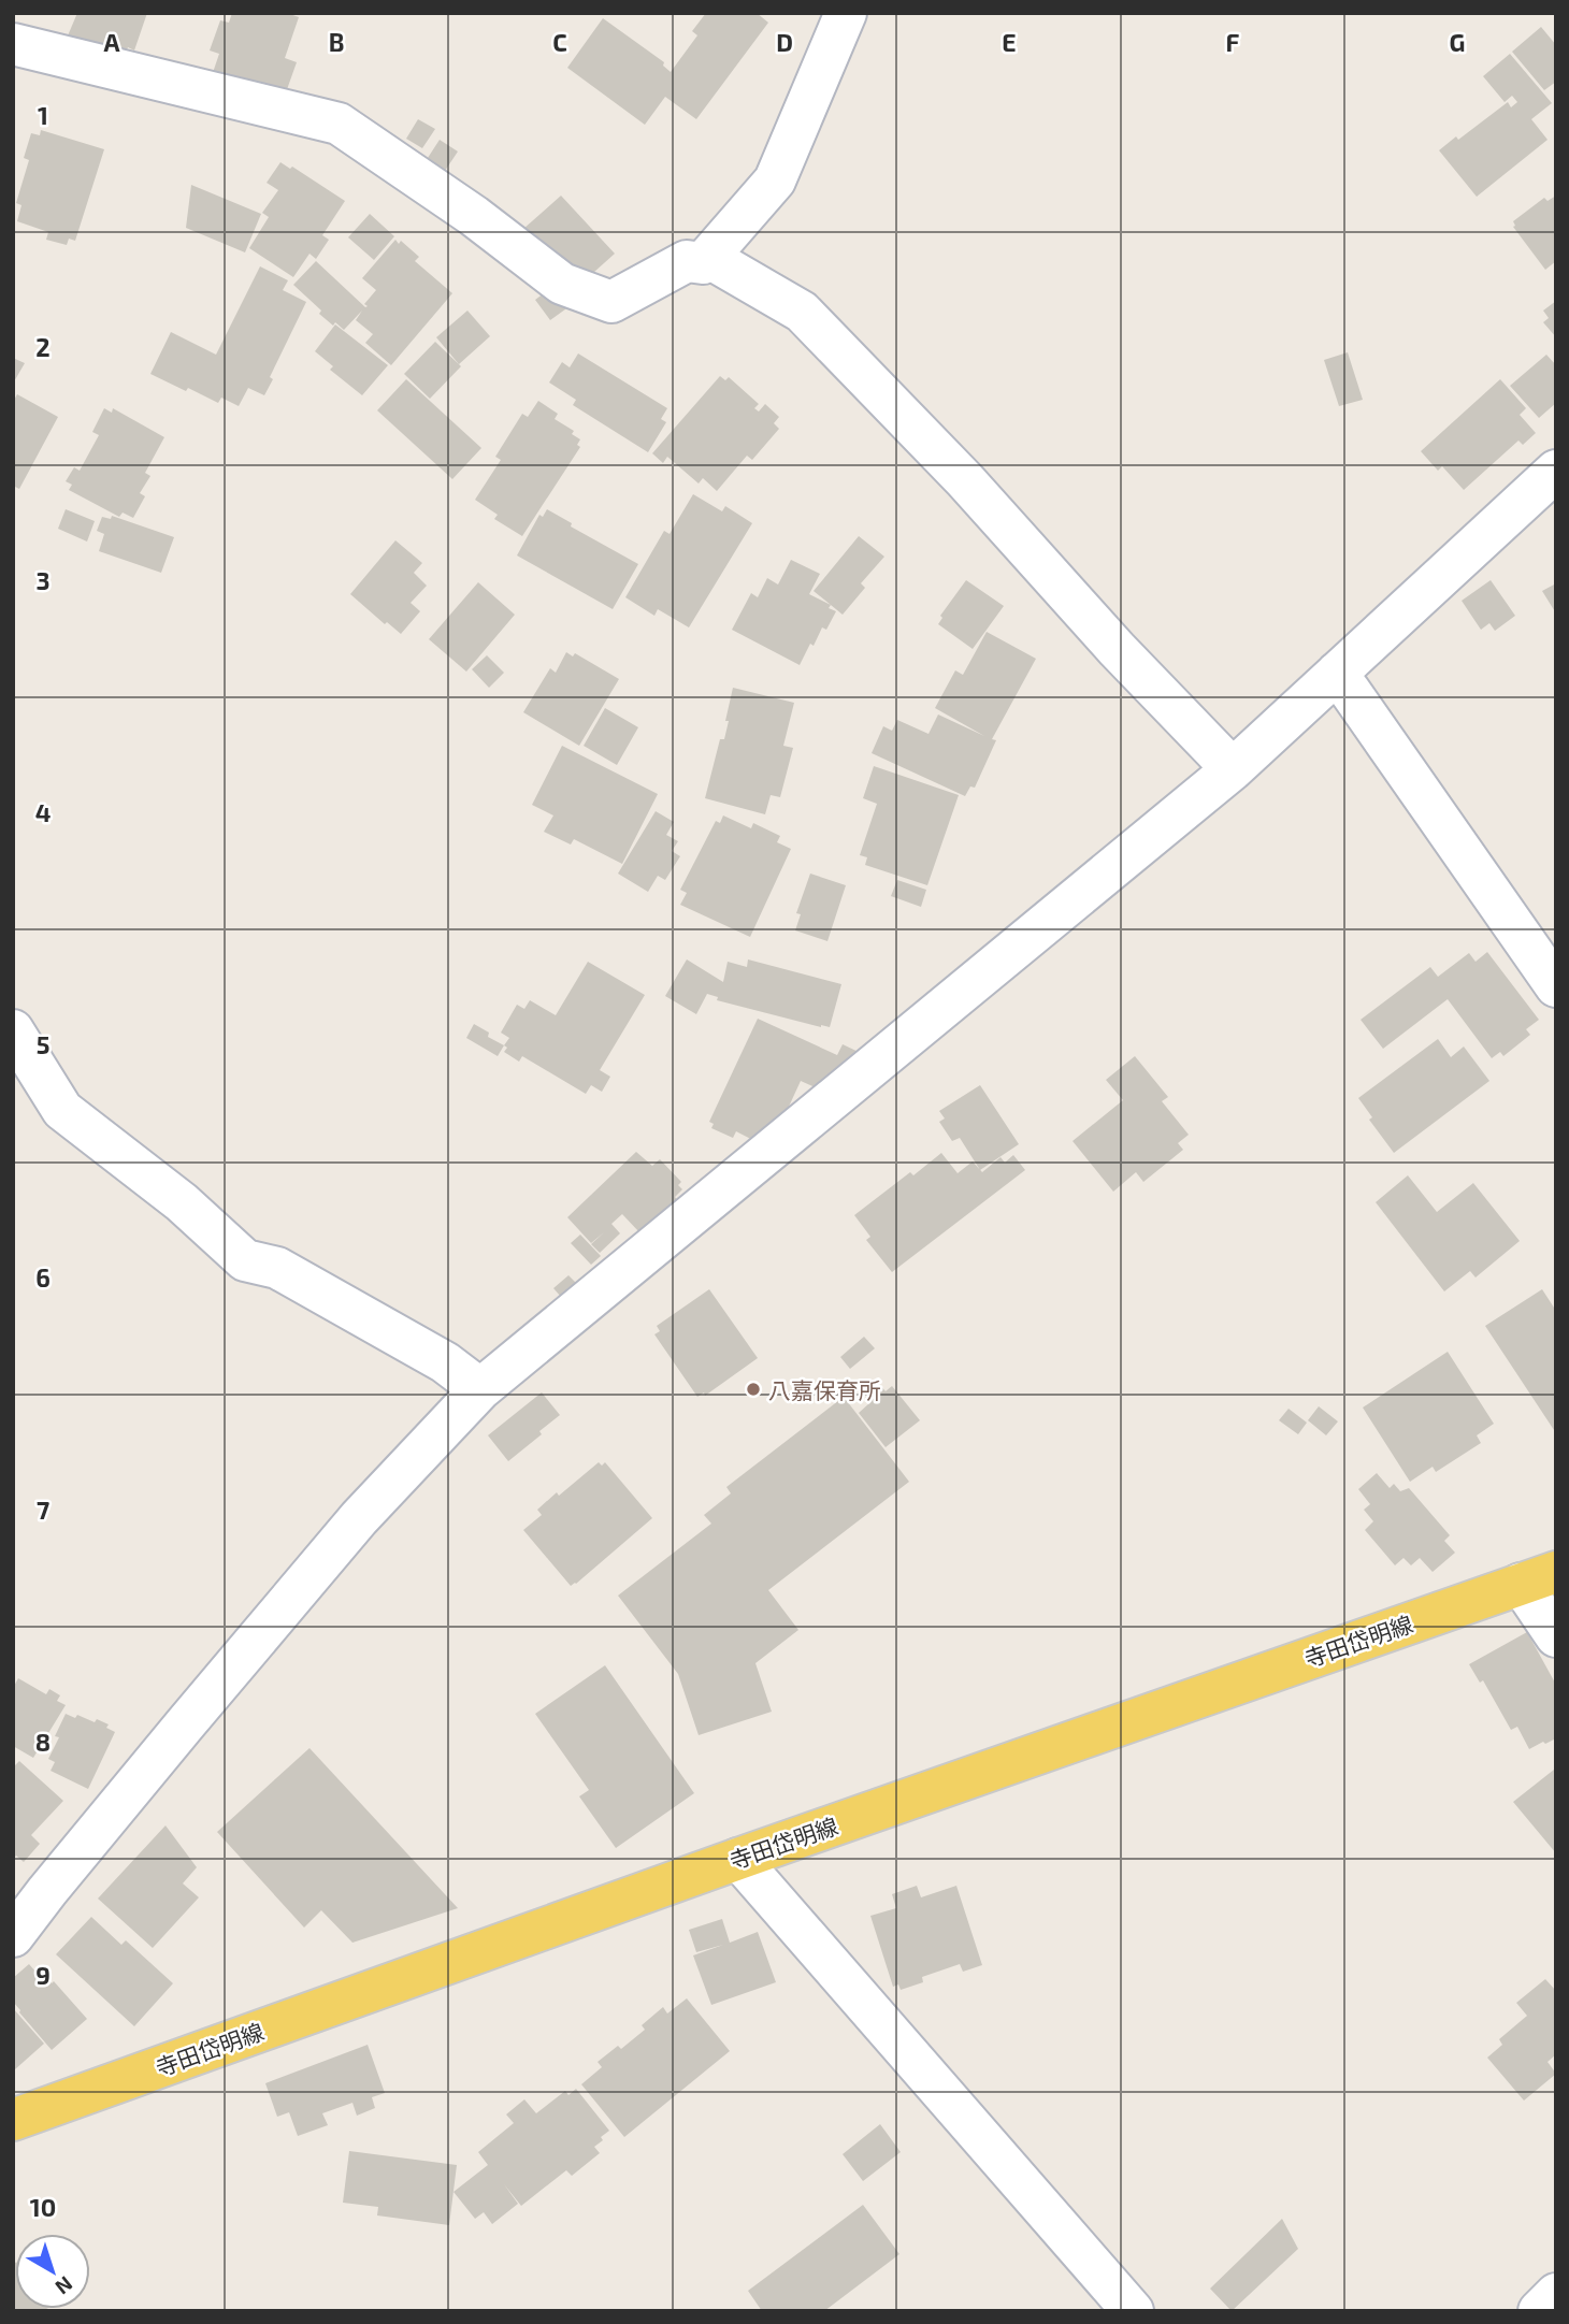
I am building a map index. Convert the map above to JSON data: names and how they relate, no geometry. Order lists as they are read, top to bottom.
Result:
{
  "streets": {
    "main road": ["寺田岱明線"]
  },
  "places": ["八嘉保育所"],
  "north": "bottom right",
  "grid": {
    "columns": [
      "A",
      "B",
      "C",
      "D",
      "E",
      "F",
      "G"
    ],
    "rows": [
      "1",
      "2",
      "3",
      "4",
      "5",
      "6",
      "7",
      "8",
      "9",
      "10"
    ]
  }
}
